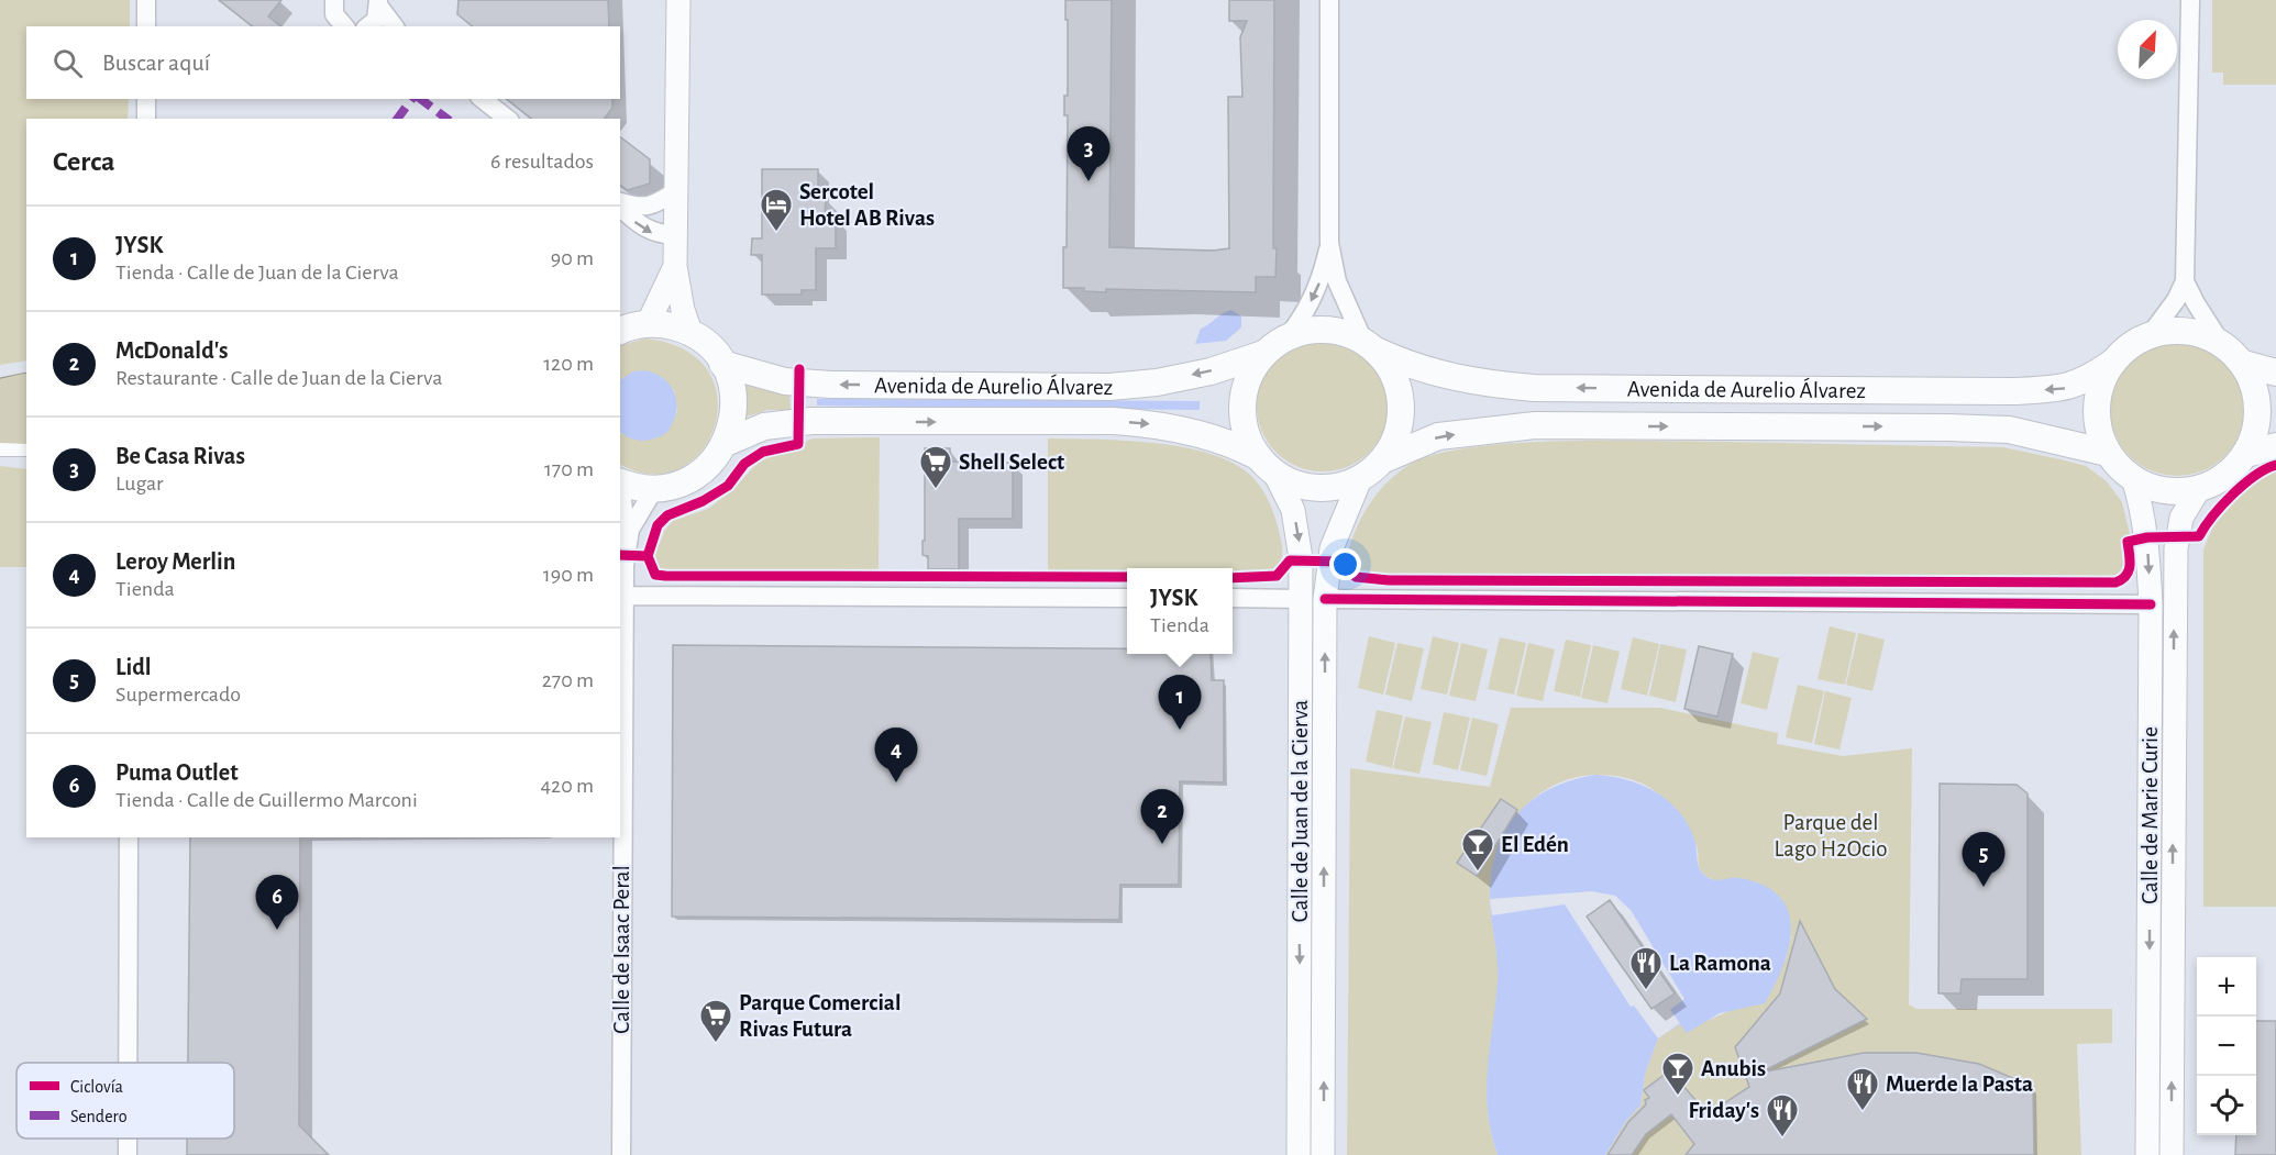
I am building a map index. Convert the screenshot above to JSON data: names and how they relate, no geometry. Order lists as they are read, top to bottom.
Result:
{
  "streets": {
    "main road": ["Avenida de Aurelio Álvarez"],
    "street": ["Calle de Juan de la Cierva", "Calle de Marie Curie", "Calle de Isaac Peral"]
  },
  "crossings": [
    ["Avenida de Aurelio Álvarez", "Calle de Juan de la Cierva"],
    ["Avenida de Aurelio Álvarez", "Calle de Marie Curie"]
  ],
  "parks": ["Parque del Lago H2Ocio"],
  "places": {
    "hotel": ["Sercotel Hotel AB Rivas"],
    "supermarket": ["Shell Select", "Parque Comercial Rivas Futura"],
    "bar": ["El Edén", "Anubis"],
    "restaurant": ["La Ramona", "Muerde la Pasta", "Friday's"]
  },
  "legend": ["Ciclovía", "Sendero"],
  "north": "top right",
  "page": {
    "search": "Buscar aquí",
    "heading": ["Cerca", "6 resultados"],
    "pins": [
      "3",
      "1",
      "4",
      "2",
      "5",
      "6"
    ],
    "list": [
      {
        "mark": "1",
        "name": "JYSK",
        "note": "Tienda · Calle de Juan de la Cierva",
        "value": "90 m"
      },
      {
        "mark": "2",
        "name": "McDonald's",
        "note": "Restaurante · Calle de Juan de la Cierva",
        "value": "120 m"
      },
      {
        "mark": "3",
        "name": "Be Casa Rivas",
        "note": "Lugar",
        "value": "170 m"
      },
      {
        "mark": "4",
        "name": "Leroy Merlin",
        "note": "Tienda",
        "value": "190 m"
      },
      {
        "mark": "5",
        "name": "Lidl",
        "note": "Supermercado",
        "value": "270 m"
      },
      {
        "mark": "6",
        "name": "Puma Outlet",
        "note": "Tienda · Calle de Guillermo Marconi",
        "value": "420 m"
      }
    ],
    "popup": ["JYSK", "Tienda"],
    "map_buttons": ["+", "−"]
  }
}
